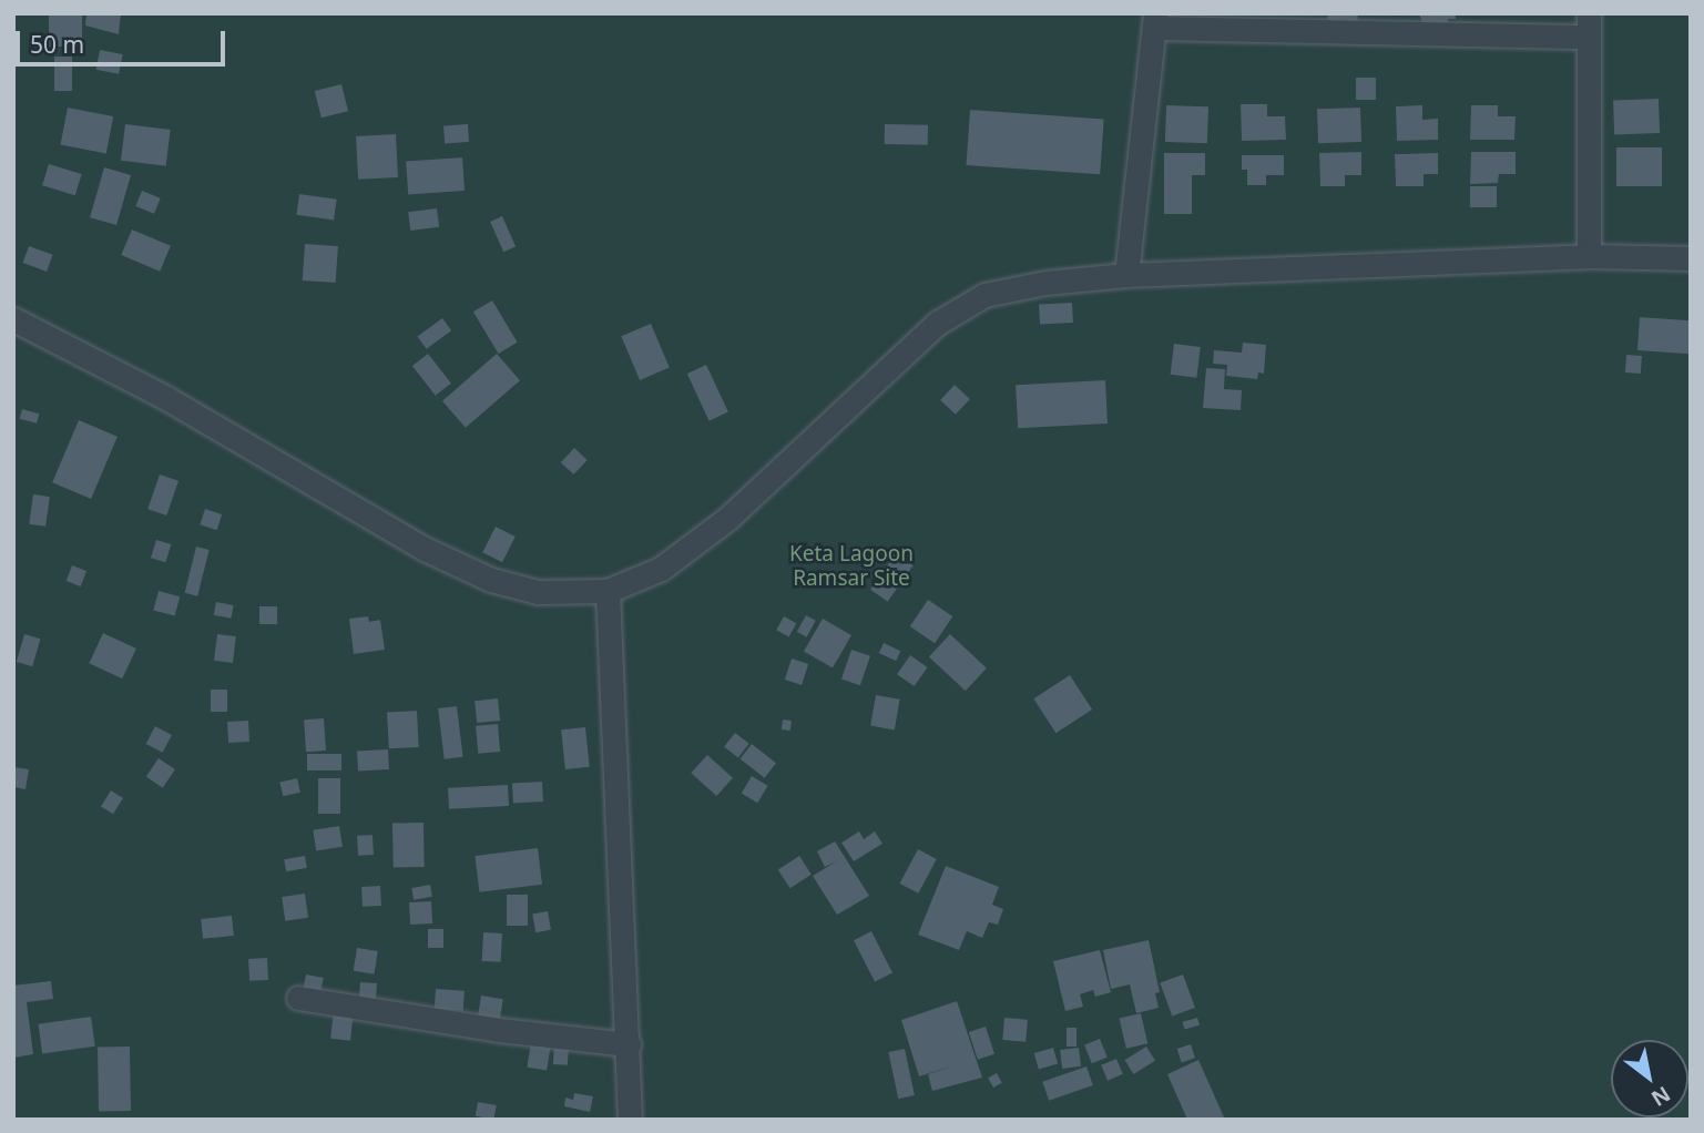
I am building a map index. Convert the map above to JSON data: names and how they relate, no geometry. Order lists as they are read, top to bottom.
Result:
{
  "parks": ["Keta Lagoon Ramsar Site"],
  "scale_bar": "50 m",
  "north": "bottom right"
}
